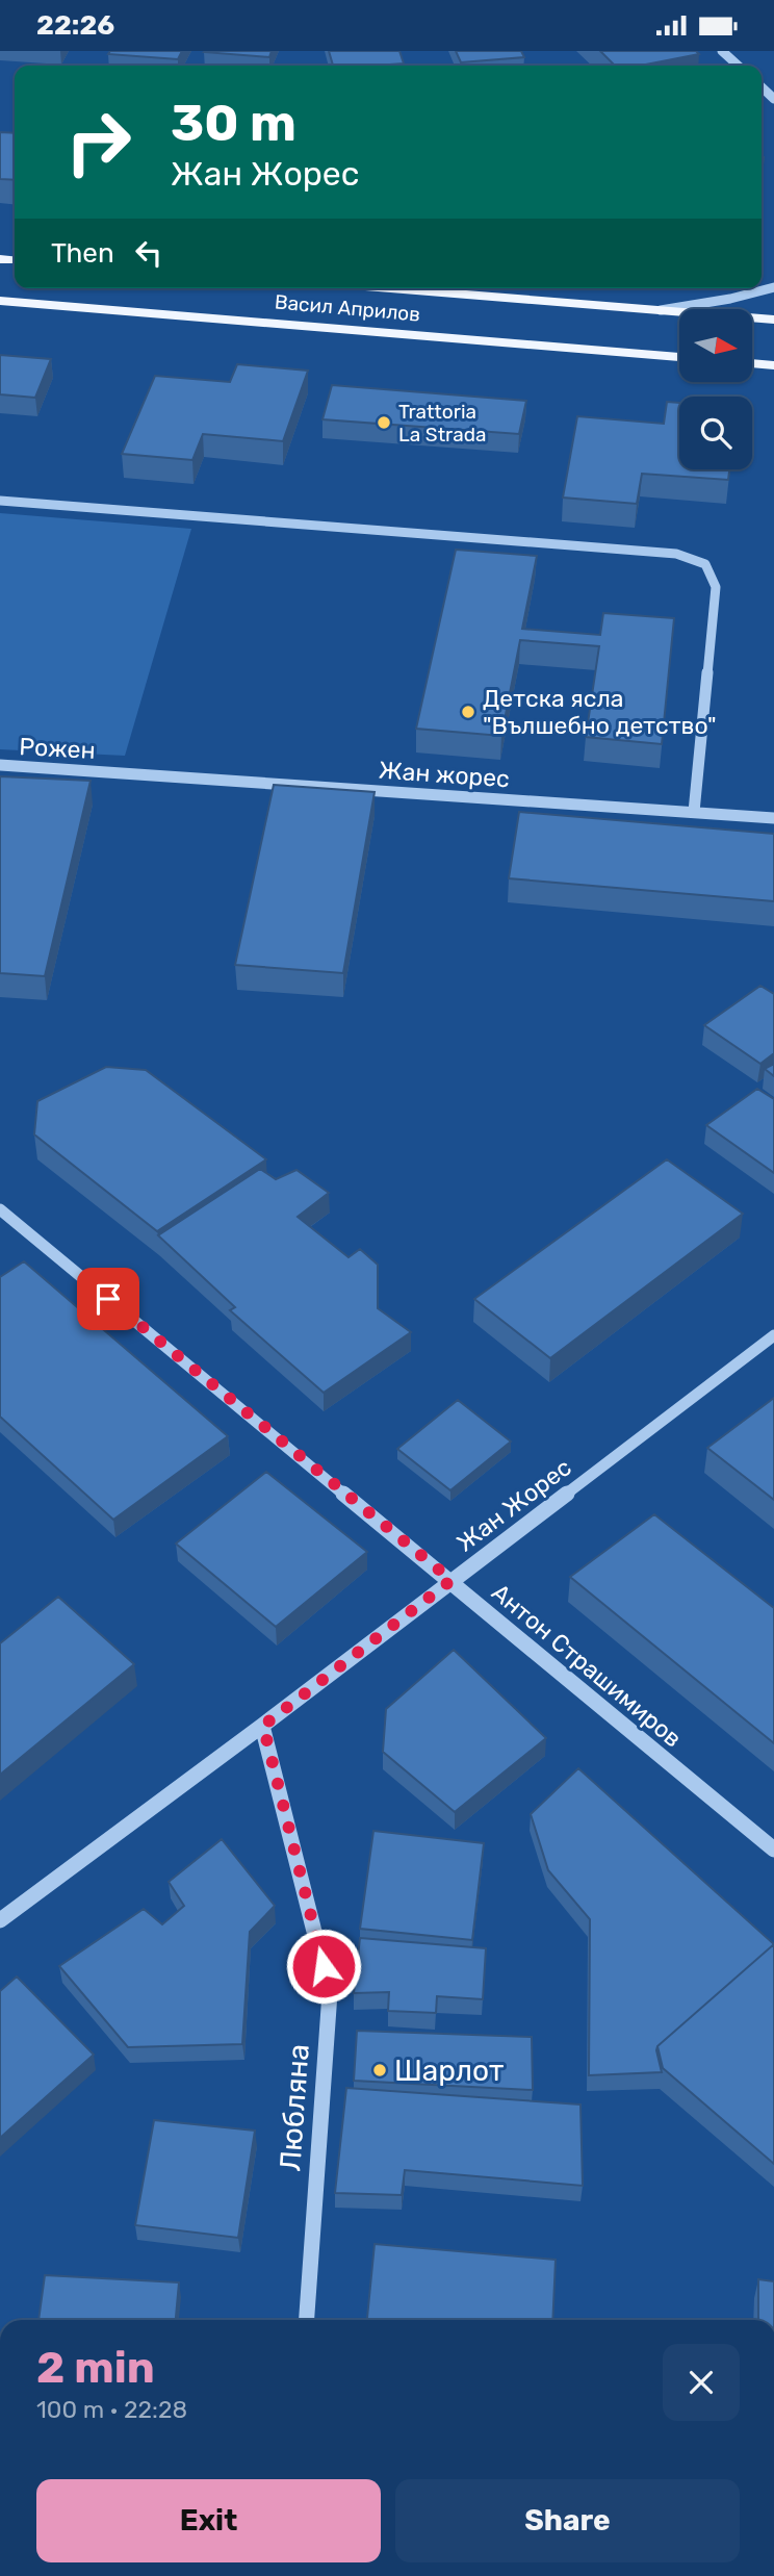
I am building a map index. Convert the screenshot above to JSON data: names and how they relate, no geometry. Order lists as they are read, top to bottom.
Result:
{
  "streets": {
    "main road": ["Васил Априлов"],
    "street": [
      "Рожен",
      "Жан жорес",
      "Жан Жорес",
      "Антон Страшимиров",
      "Любляна"
    ]
  },
  "crossings": [
    ["Рожен", "Жан жорес"],
    ["Жан Жорес", "Антон Страшимиров"],
    ["Жан Жорес", "Любляна"]
  ],
  "places": ["Trattoria La Strada", "Детска ясла \"Вълшебно детство\"", "Шарлот"],
  "north": "right",
  "page": {
    "status": "22:26",
    "turn": ["30 m", "Жан Жорес"],
    "then": "Then",
    "heading": ["2 min", "100 m · 22:28"],
    "buttons": ["Exit", "Share"]
  }
}
